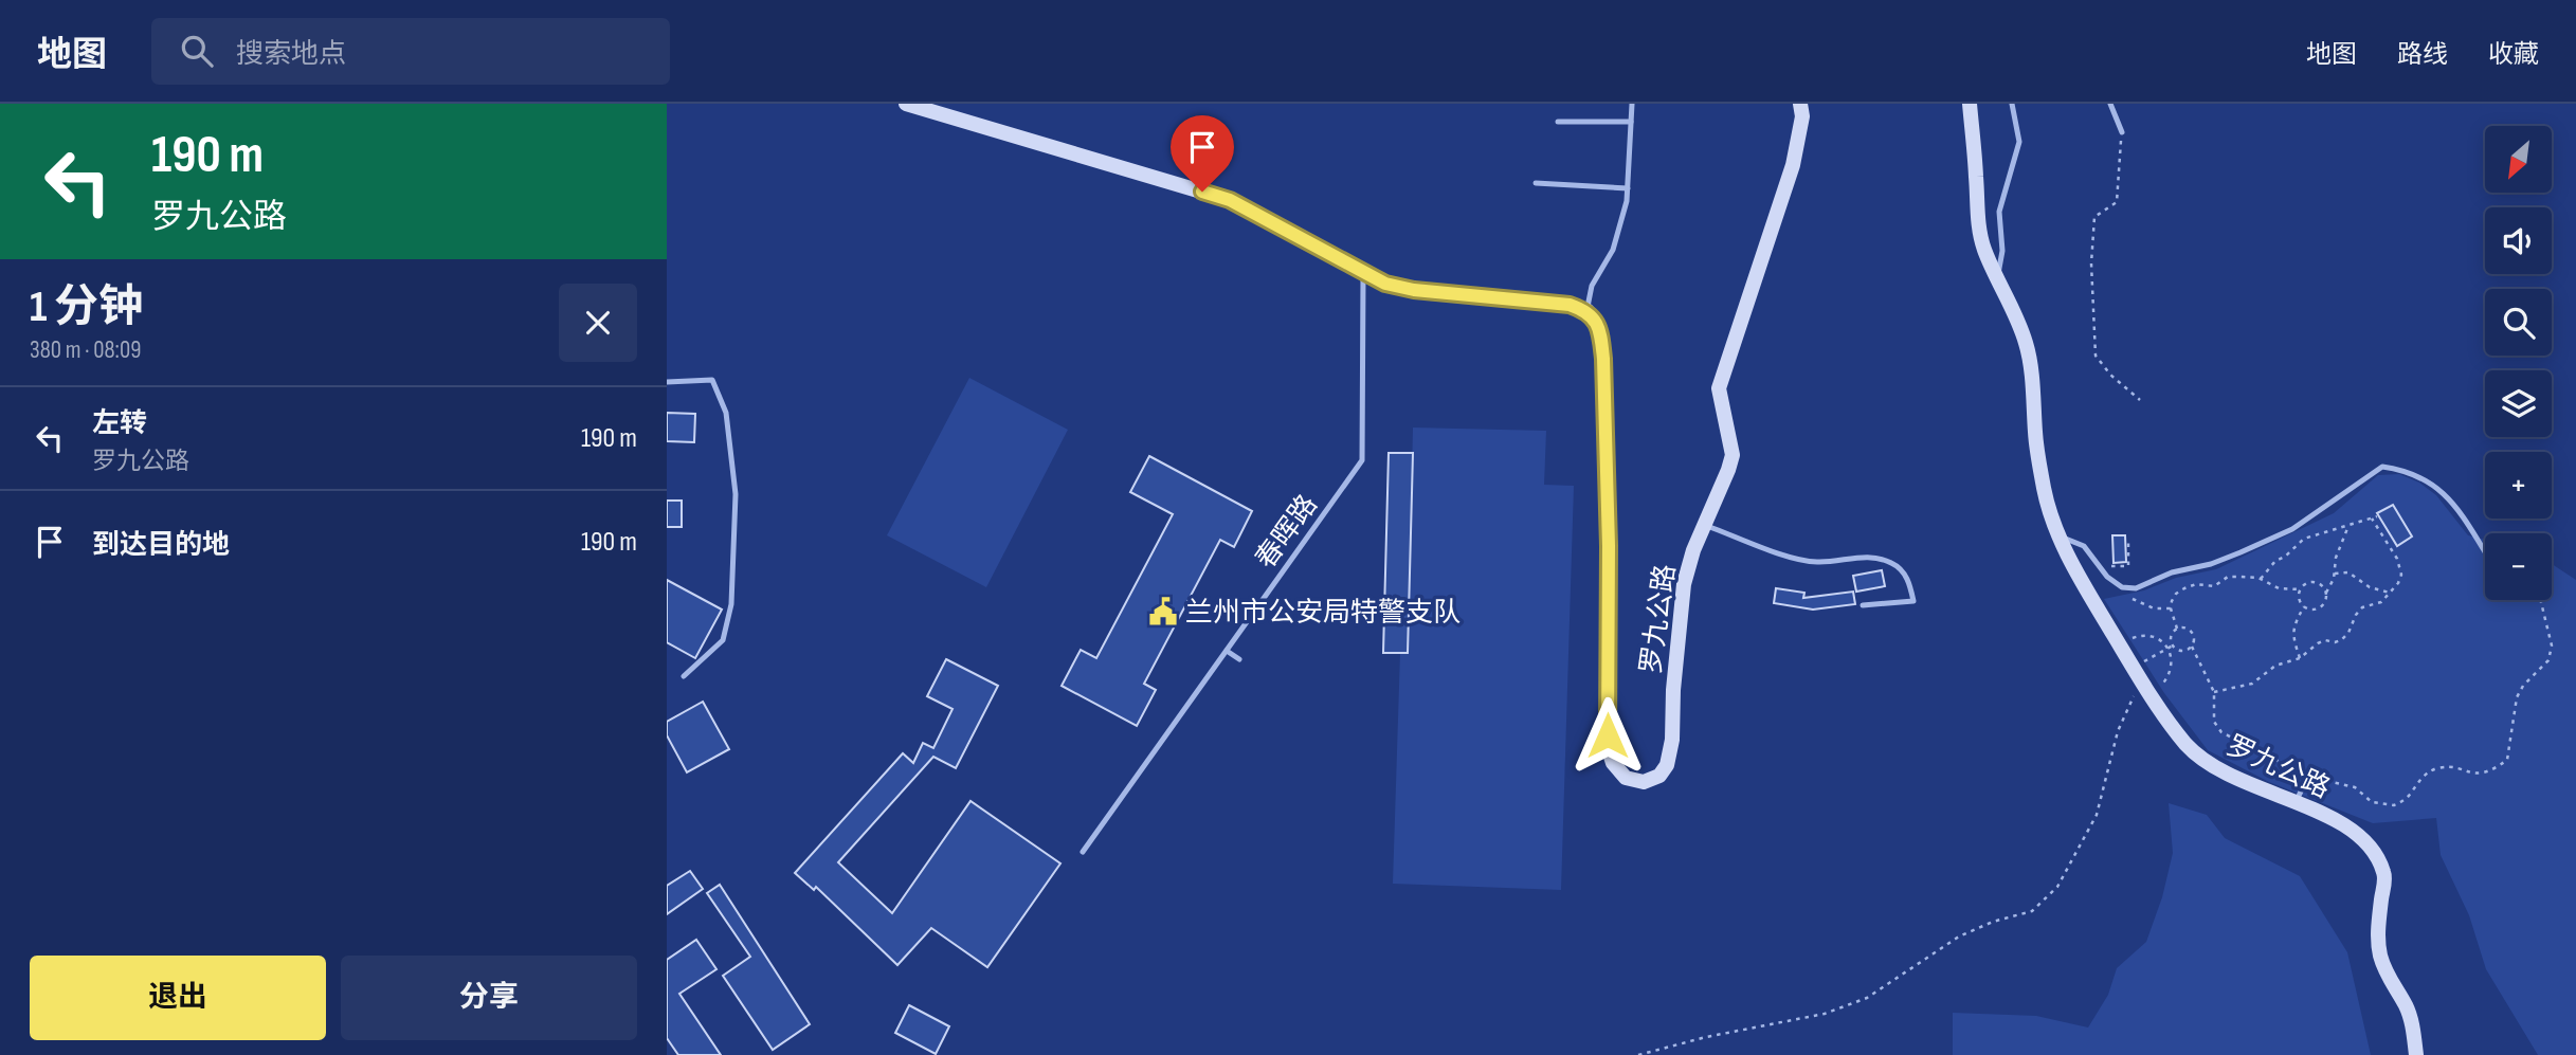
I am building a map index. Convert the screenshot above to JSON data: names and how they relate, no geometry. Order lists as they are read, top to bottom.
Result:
{
  "streets": {
    "street": ["罗九公路"],
    "lane": ["春晖路"]
  },
  "places": {
    "public building": ["兰州市公安局特警支队"]
  },
  "north": "bottom left",
  "page": {
    "header": "地图",
    "search": "搜索地点",
    "nav": ["地图", "路线", "收藏"],
    "turn": ["190 m", "罗九公路"],
    "map_buttons": ["+", "−"],
    "heading": ["1 分钟", "380 m · 08:09"],
    "list": [
      {
        "name": "左转",
        "note": "罗九公路",
        "value": "190 m"
      },
      {
        "name": "到达目的地",
        "value": "190 m"
      }
    ],
    "buttons": ["退出", "分享"]
  }
}
